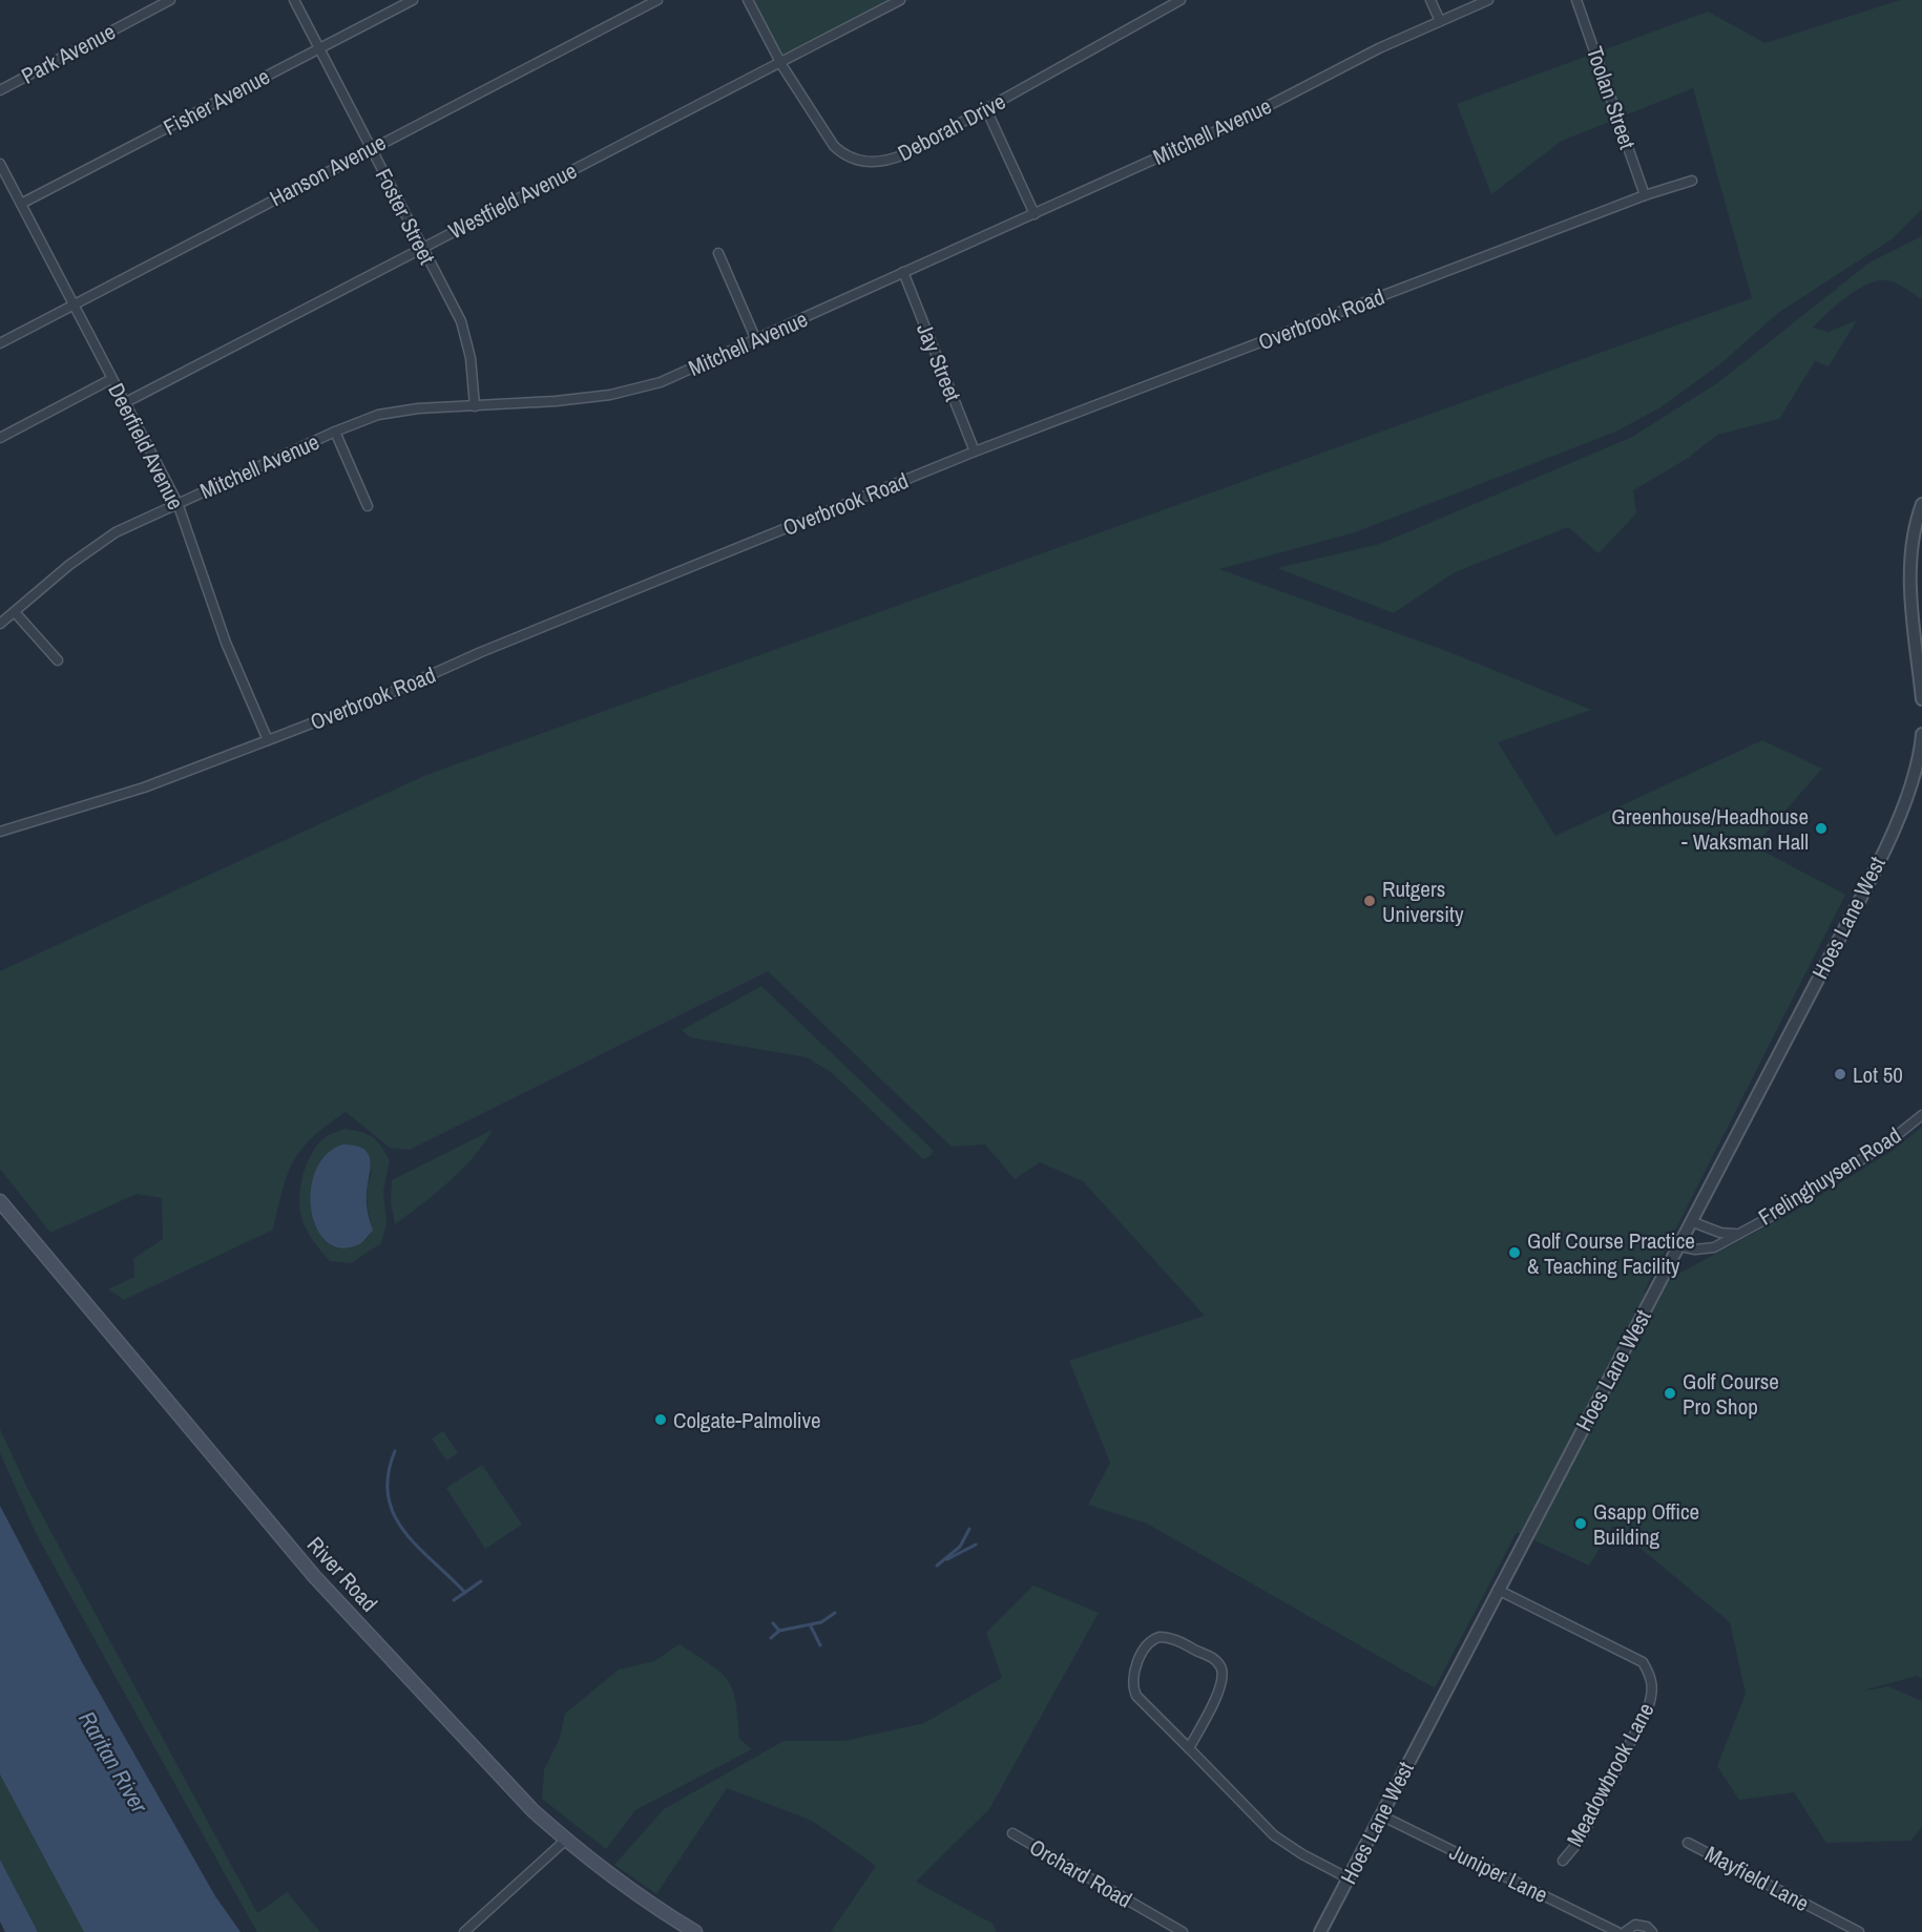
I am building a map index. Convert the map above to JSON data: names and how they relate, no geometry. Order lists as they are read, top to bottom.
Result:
{
  "streets": {
    "main road": ["River Road"],
    "street": [
      "Park Avenue",
      "Toolan Street",
      "Fisher Avenue",
      "Deborah Drive",
      "Mitchell Avenue",
      "Hanson Avenue",
      "Westfield Avenue",
      "Foster Street",
      "Overbrook Road",
      "Jay Street",
      "Deerfield Avenue",
      "Hoes Lane West",
      "Frelinghuysen Road",
      "Meadowbrook Lane",
      "Orchard Road",
      "Juniper Lane",
      "Mayfield Lane"
    ]
  },
  "crossings": [
    ["Toolan Street", "Overbrook Road"],
    ["Fisher Avenue", "Foster Street"],
    ["Fisher Avenue", "Deerfield Avenue"],
    ["Deborah Drive", "Westfield Avenue"],
    ["Mitchell Avenue", "Foster Street"],
    ["Mitchell Avenue", "Jay Street"],
    ["Mitchell Avenue", "Deerfield Avenue"],
    ["Hanson Avenue", "Foster Street"],
    ["Hanson Avenue", "Deerfield Avenue"],
    ["Westfield Avenue", "Foster Street"],
    ["Westfield Avenue", "Deerfield Avenue"],
    ["Overbrook Road", "Jay Street"],
    ["Overbrook Road", "Deerfield Avenue"],
    ["Hoes Lane West", "Frelinghuysen Road"],
    ["Hoes Lane West", "Meadowbrook Lane"],
    ["Hoes Lane West", "Juniper Lane"]
  ],
  "water": ["Raritan River"],
  "places": [
    "Greenhouse/Headhouse - Waksman Hall",
    "Rutgers University",
    "Lot 50",
    "Golf Course Practice & Teaching Facility",
    "Golf Course Pro Shop",
    "Colgate-Palmolive",
    "Gsapp Office Building"
  ]
}
